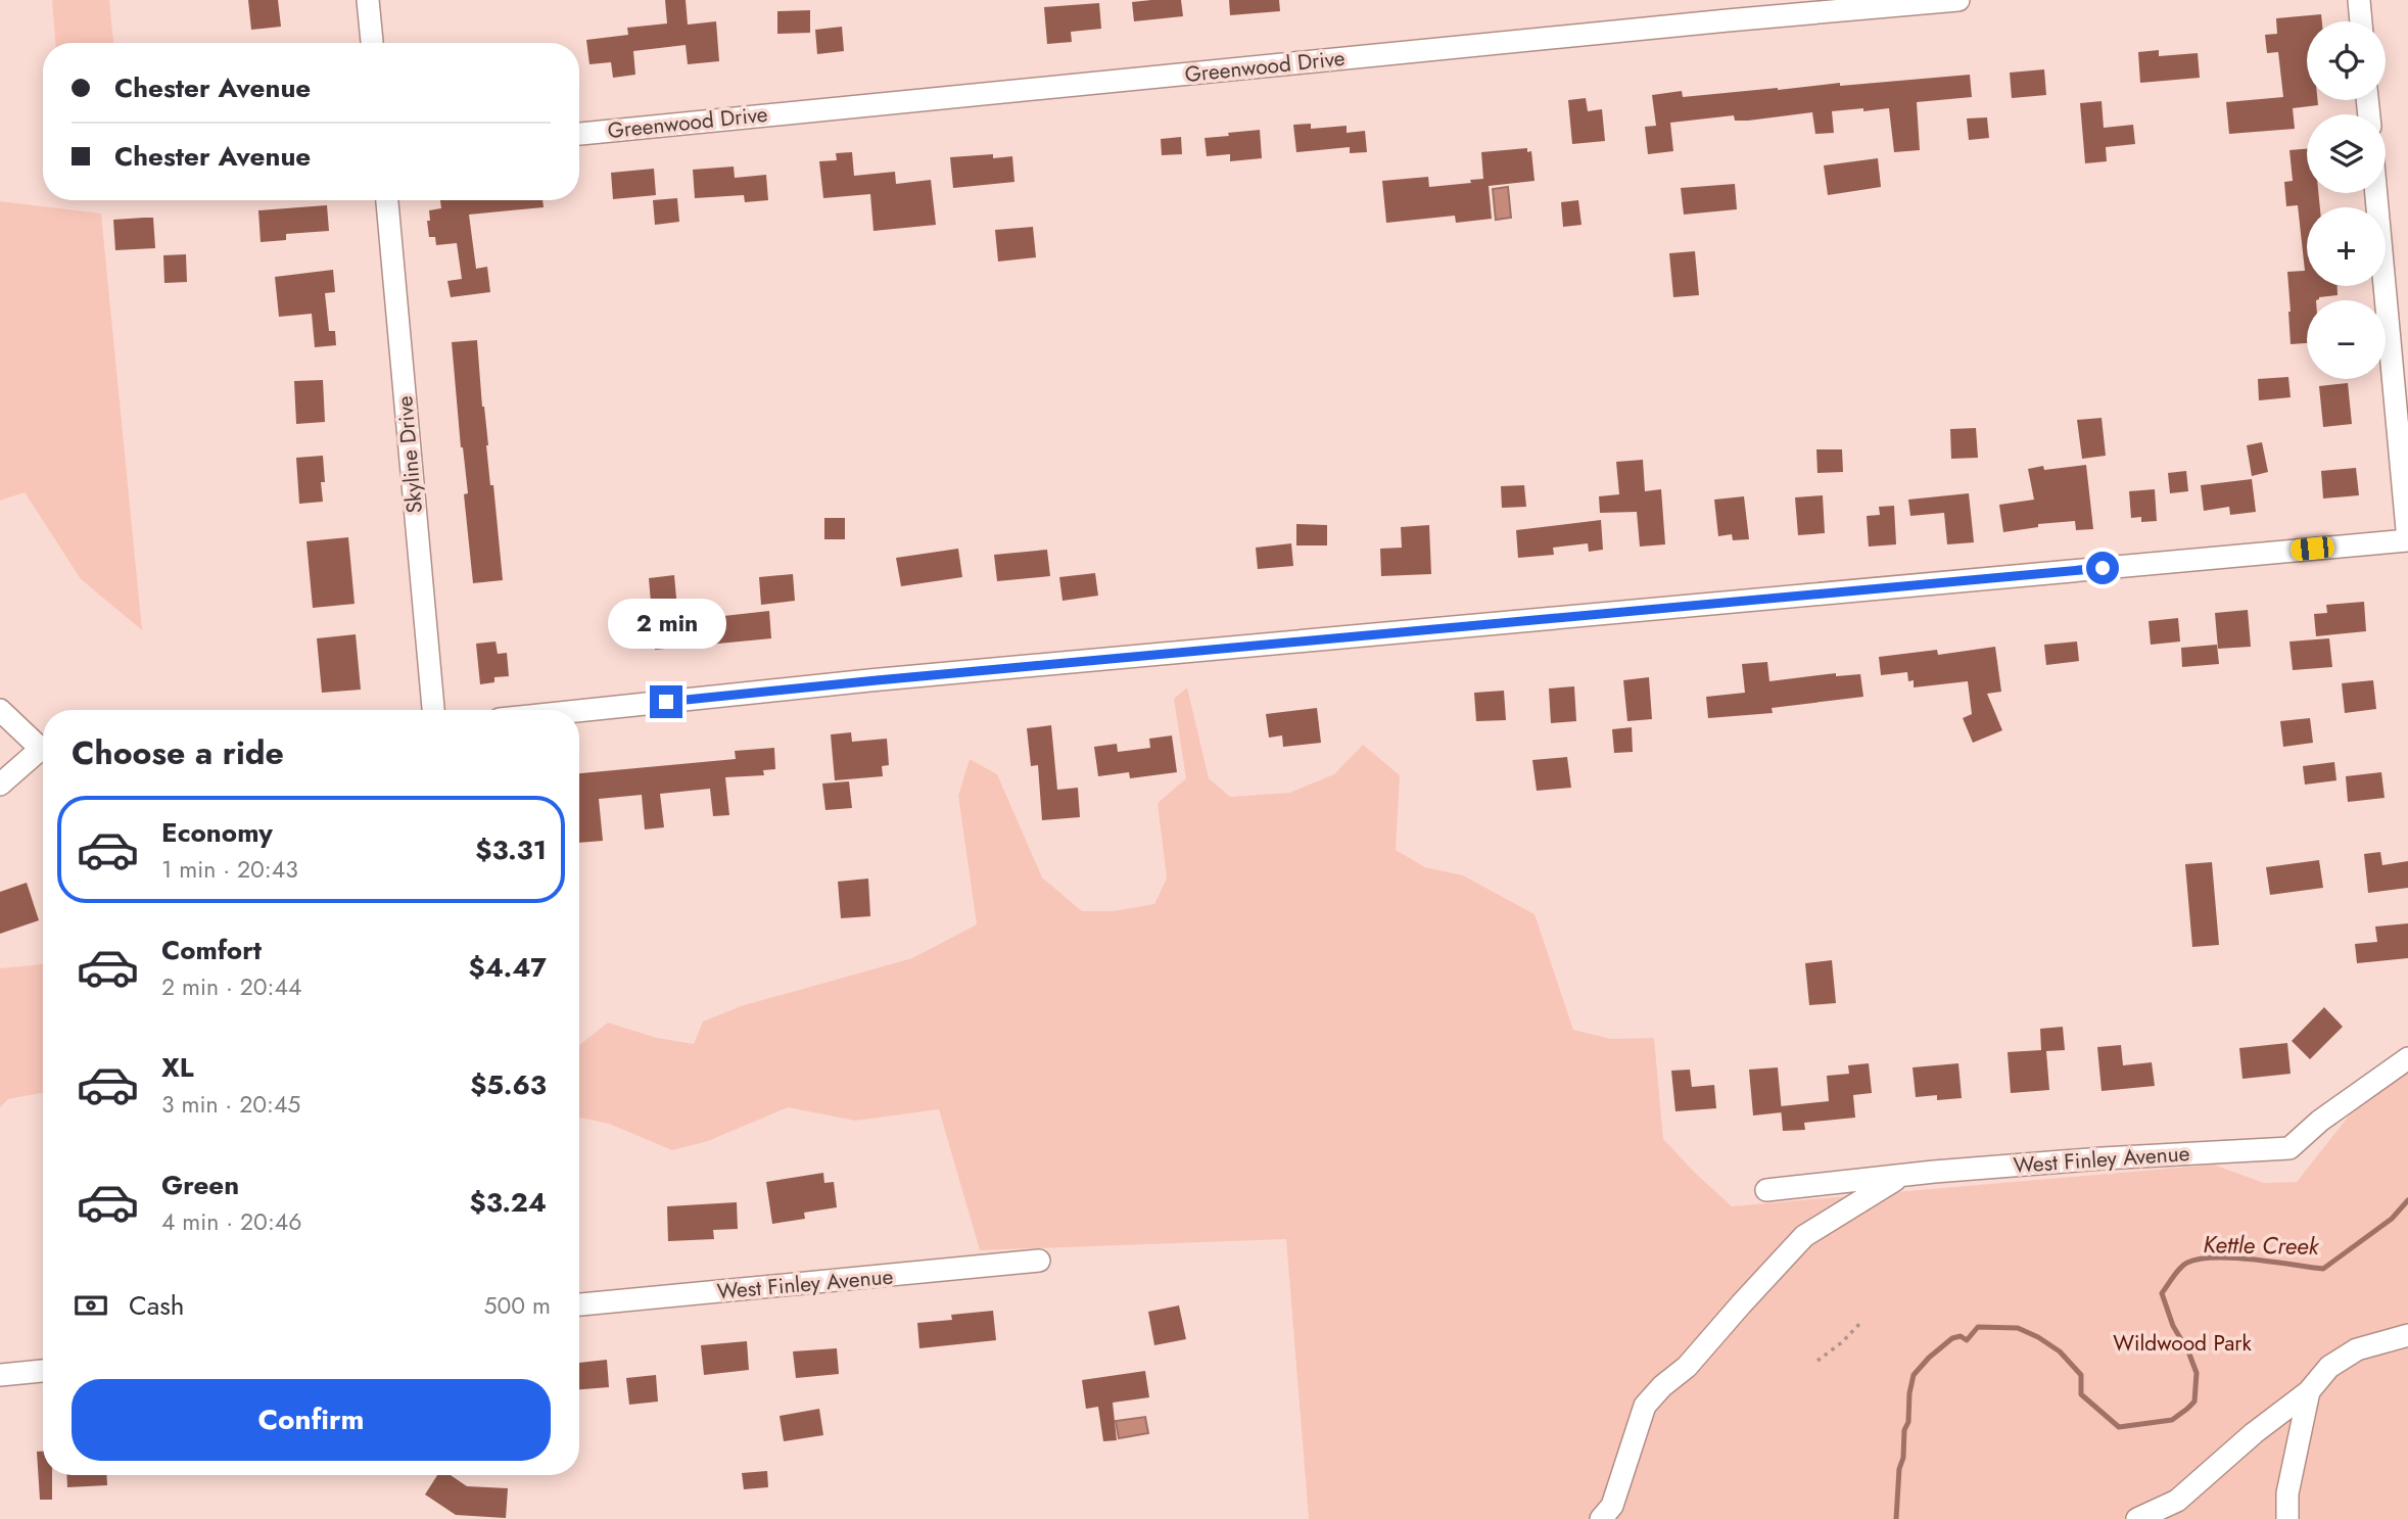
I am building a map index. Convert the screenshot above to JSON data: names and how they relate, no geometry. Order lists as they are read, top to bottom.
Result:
{
  "streets": {
    "street": ["Greenwood Drive", "Skyline Drive", "West Finley Avenue"]
  },
  "water": ["Kettle Creek"],
  "parks": ["Wildwood Park"],
  "page": {
    "map_buttons": ["+", "−"],
    "banner": ["Chester Avenue", "Chester Avenue"],
    "bubble": "2 min",
    "heading": "Choose a ride",
    "list": [
      {
        "name": "Economy",
        "note": "1 min · 20:43",
        "value": "$3.31"
      },
      {
        "name": "Comfort",
        "note": "2 min · 20:44",
        "value": "$4.47"
      },
      {
        "name": "XL",
        "note": "3 min · 20:45",
        "value": "$5.63"
      },
      {
        "name": "Green",
        "note": "4 min · 20:46",
        "value": "$3.24"
      }
    ],
    "pay": ["Cash", "500 m"],
    "buttons": "Confirm"
  }
}
